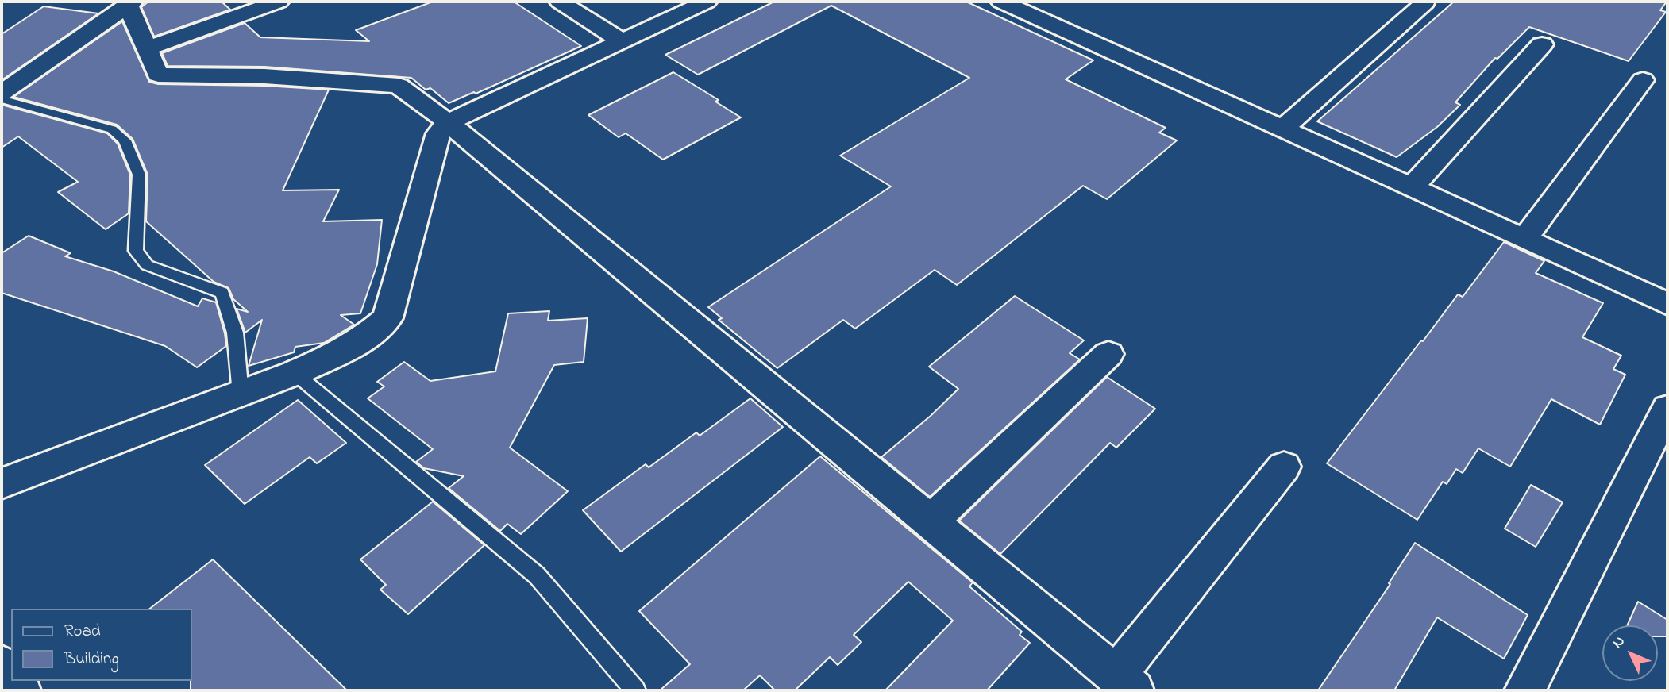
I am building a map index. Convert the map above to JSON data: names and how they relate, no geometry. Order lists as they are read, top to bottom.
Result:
{
  "legend": ["Road", "Building"],
  "north": "top left"
}
